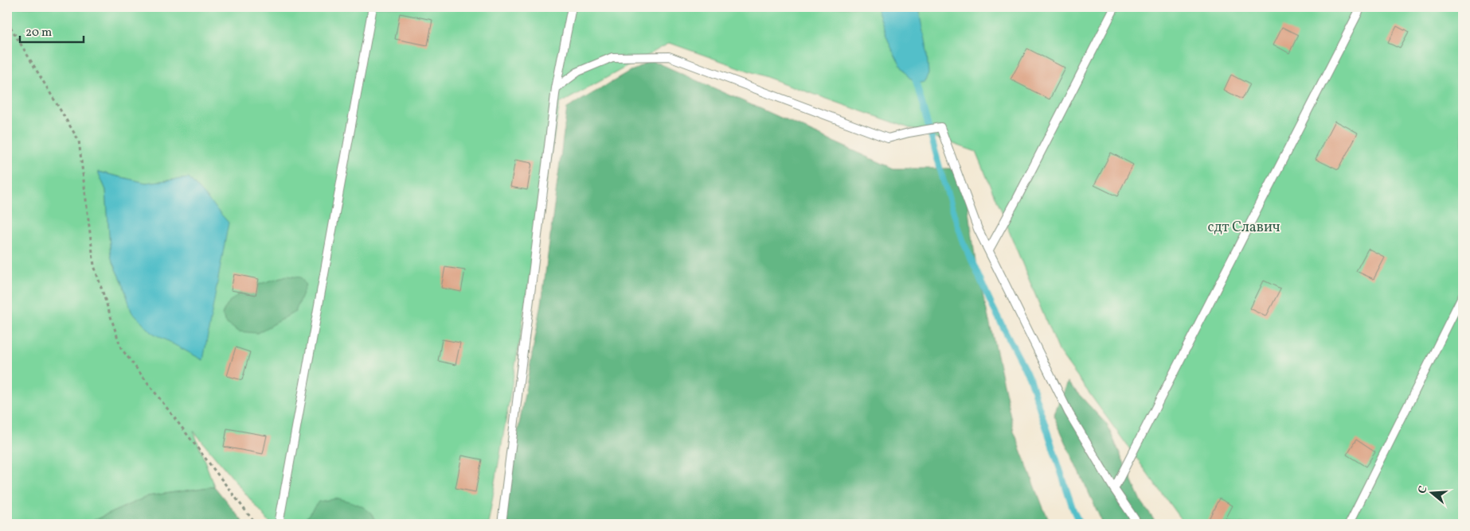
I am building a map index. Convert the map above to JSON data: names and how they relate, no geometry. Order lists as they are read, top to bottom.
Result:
{
  "parks": ["сдт Славич"],
  "scale_bar": "20 m",
  "north": "left"
}
